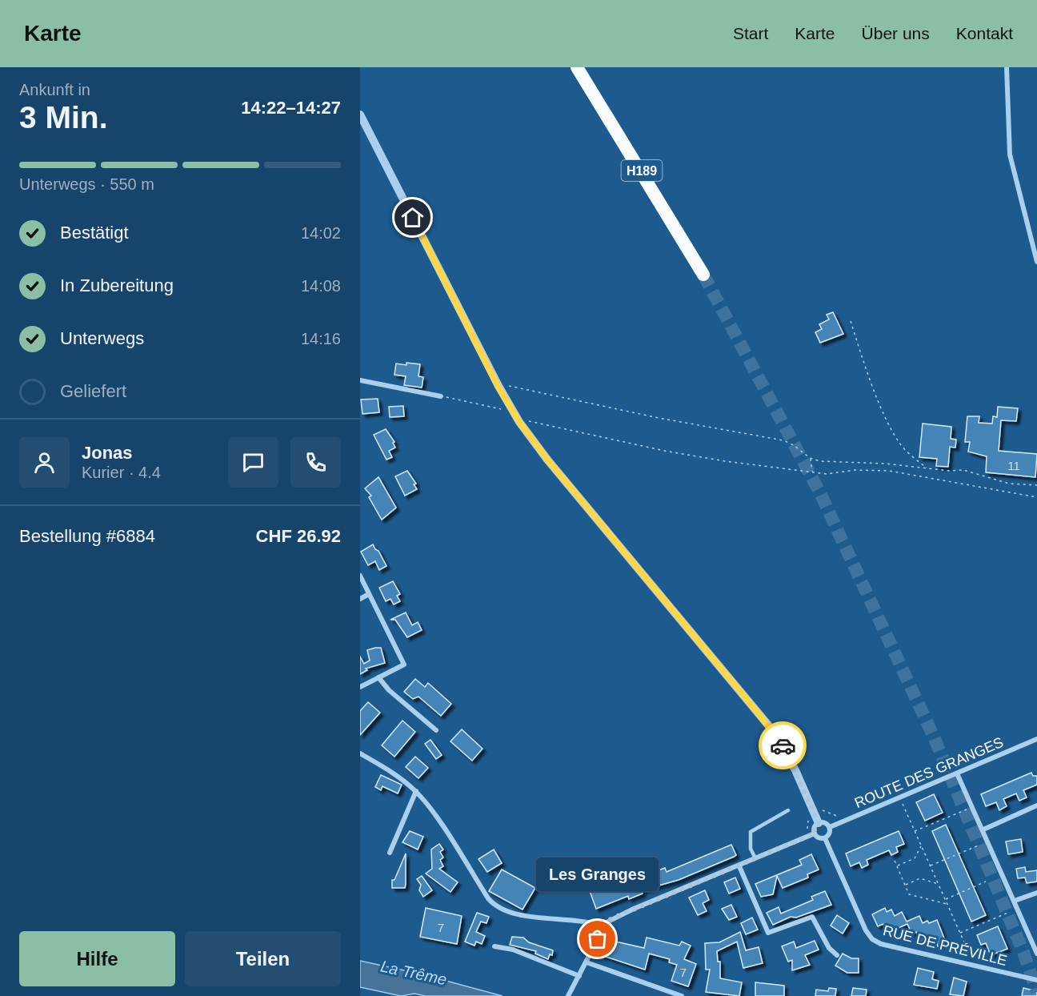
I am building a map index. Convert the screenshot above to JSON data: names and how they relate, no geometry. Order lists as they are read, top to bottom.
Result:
{
  "streets": {
    "highway": ["H189"],
    "street": ["ROUTE DES GRANGES", "RUE DE PRÉVILLE"]
  },
  "crossings": [
    ["ROUTE DES GRANGES", "RUE DE PRÉVILLE"]
  ],
  "water": ["La Trême"],
  "places": ["Les Granges"],
  "house_numbers": ["11", "7", "7"],
  "page": {
    "header": "Karte",
    "nav": [
      "Start",
      "Karte",
      "Über uns",
      "Kontakt"
    ],
    "heading": ["3 Min.", "Ankunft in", "14:22–14:27"],
    "panel": [
      "Jonas",
      "Kurier · 4.4",
      "Bestellung #6884",
      "CHF 26.92"
    ],
    "bar": "Unterwegs · 550 m",
    "list": [
      ["Bestätigt", "14:02"],
      ["In Zubereitung", "14:08"],
      ["Unterwegs", "14:16"],
      "Geliefert"
    ],
    "bubble": "Les Granges",
    "buttons": ["Hilfe", "Teilen"]
  }
}
